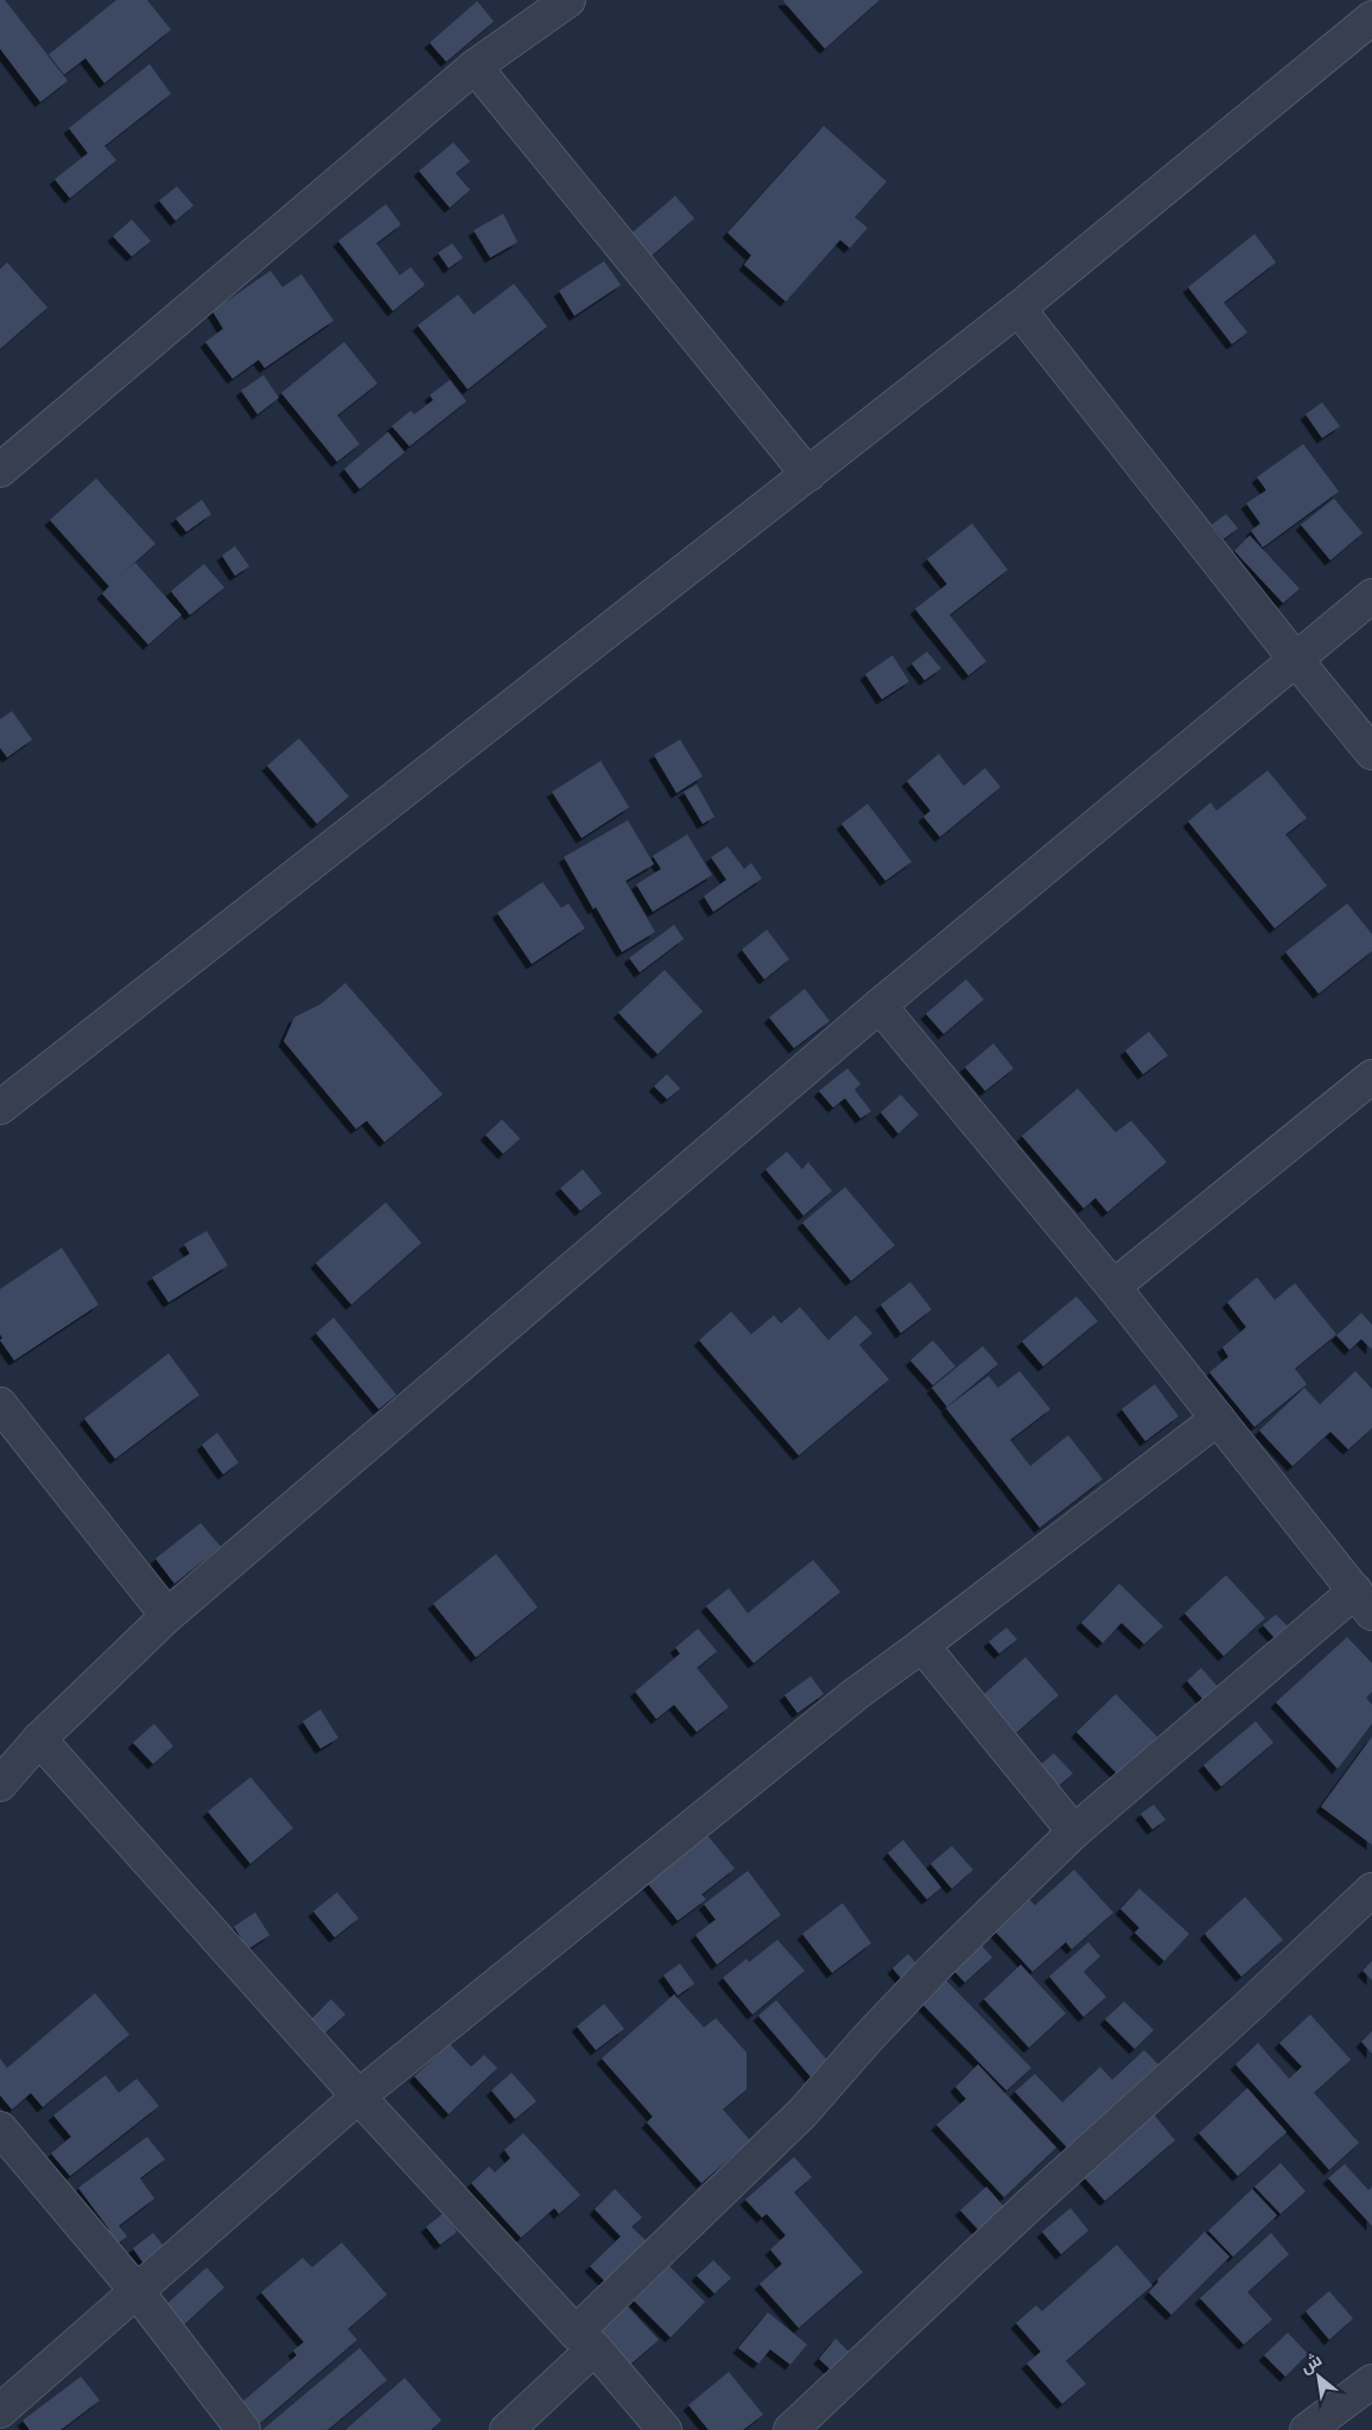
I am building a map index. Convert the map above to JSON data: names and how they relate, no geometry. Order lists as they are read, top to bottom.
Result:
{
  "north": "top left"
}
